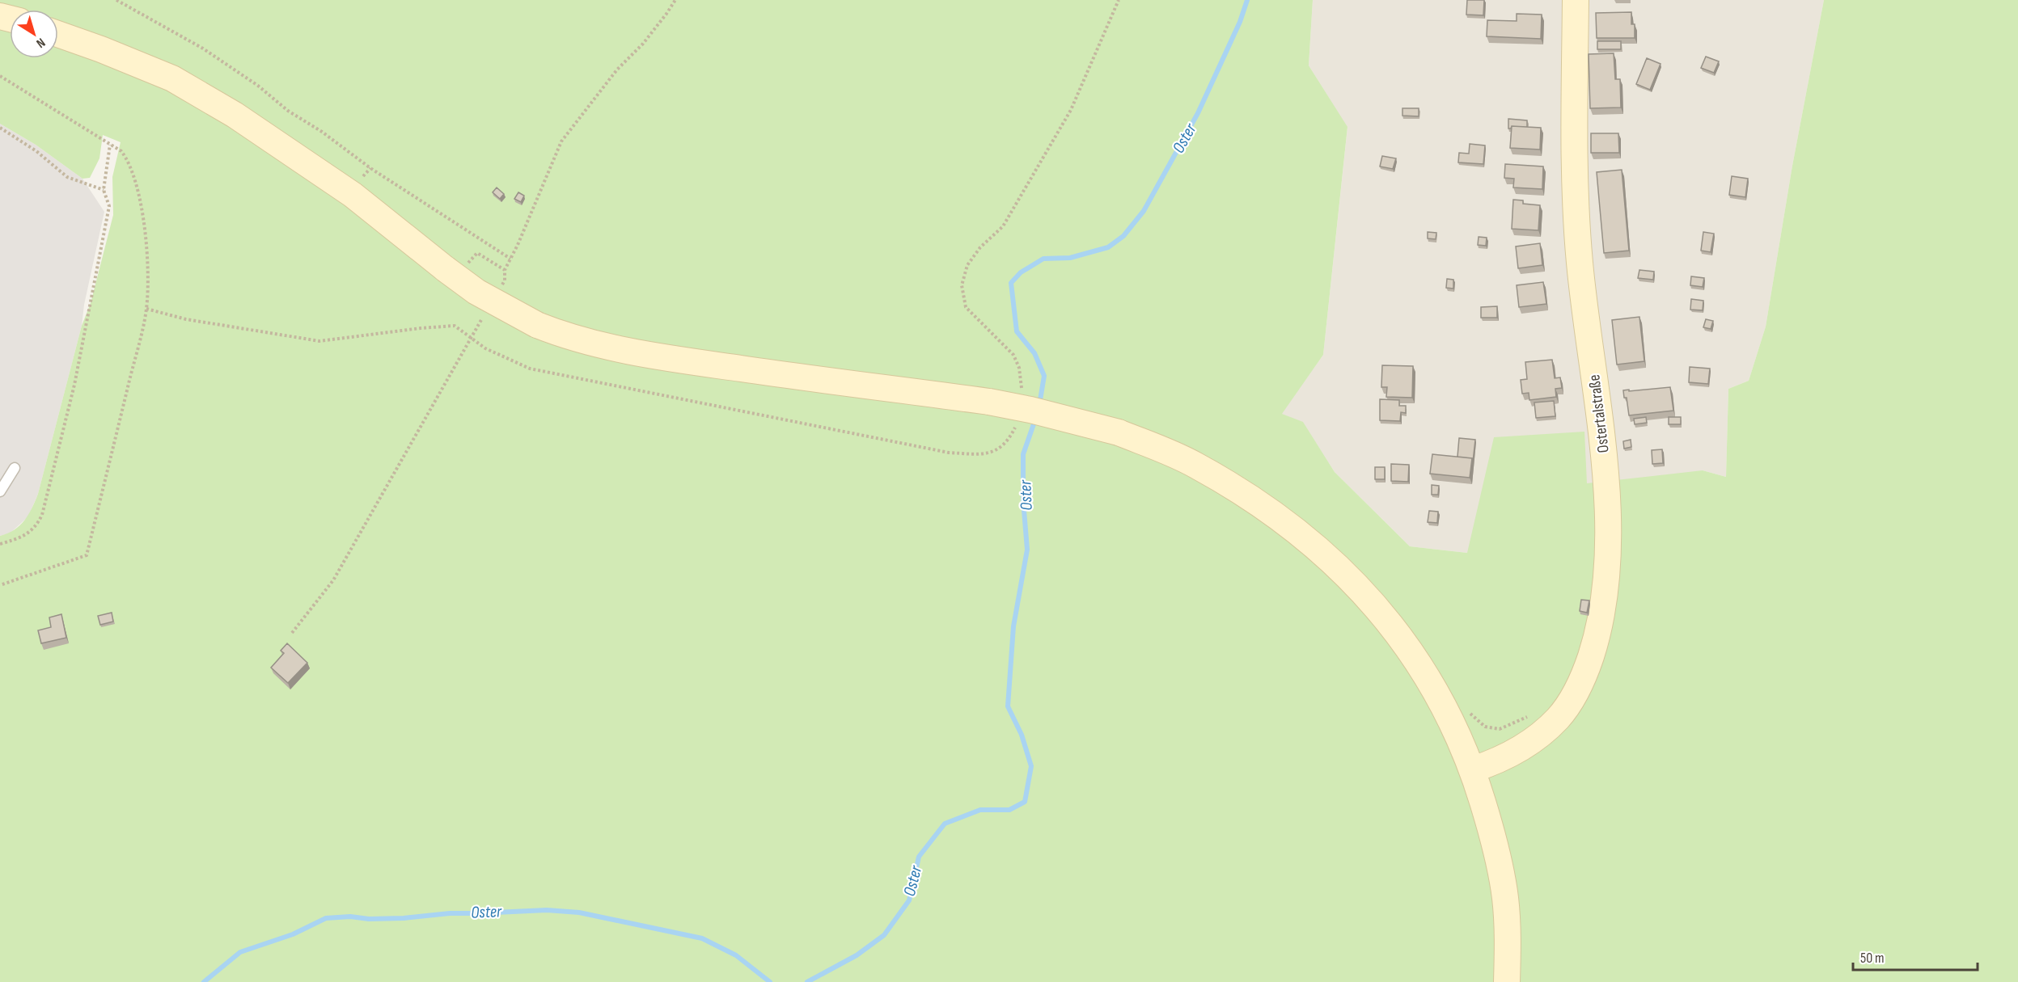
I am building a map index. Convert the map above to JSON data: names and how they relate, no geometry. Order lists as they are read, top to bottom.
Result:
{
  "streets": {
    "main road": ["Ostertalstraße"]
  },
  "water": ["Oster"],
  "scale_bar": "50 m",
  "north": "bottom right"
}
